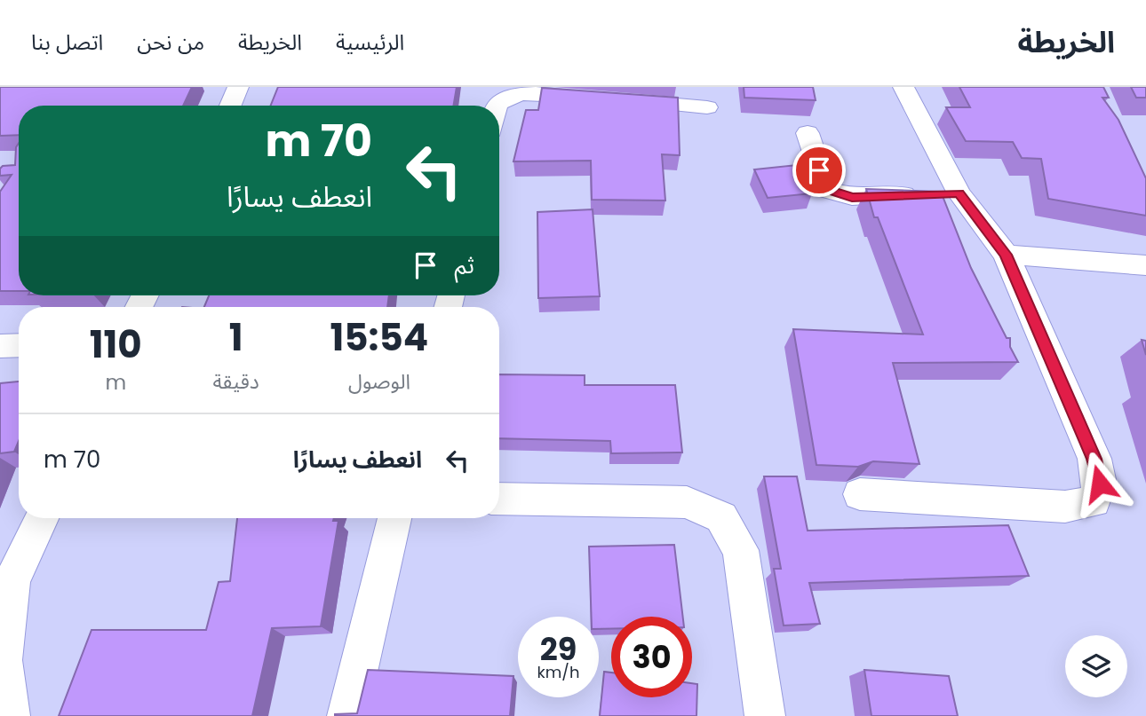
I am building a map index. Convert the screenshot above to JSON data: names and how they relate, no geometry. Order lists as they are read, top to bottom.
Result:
{
  "page": {
    "header": "الخريطة",
    "nav": [
      "الرئيسية",
      "الخريطة",
      "من نحن",
      "اتصل بنا"
    ],
    "turn": ["70 m", "انعطف يسارًا"],
    "then": "ثم",
    "eta": [
      "15:54",
      "الوصول",
      "1",
      "دقيقة",
      "110",
      "m"
    ],
    "list": [
      {
        "name": "انعطف يسارًا",
        "value": "70 m"
      }
    ],
    "speed": "29 km/h",
    "limit": "30"
  }
}
